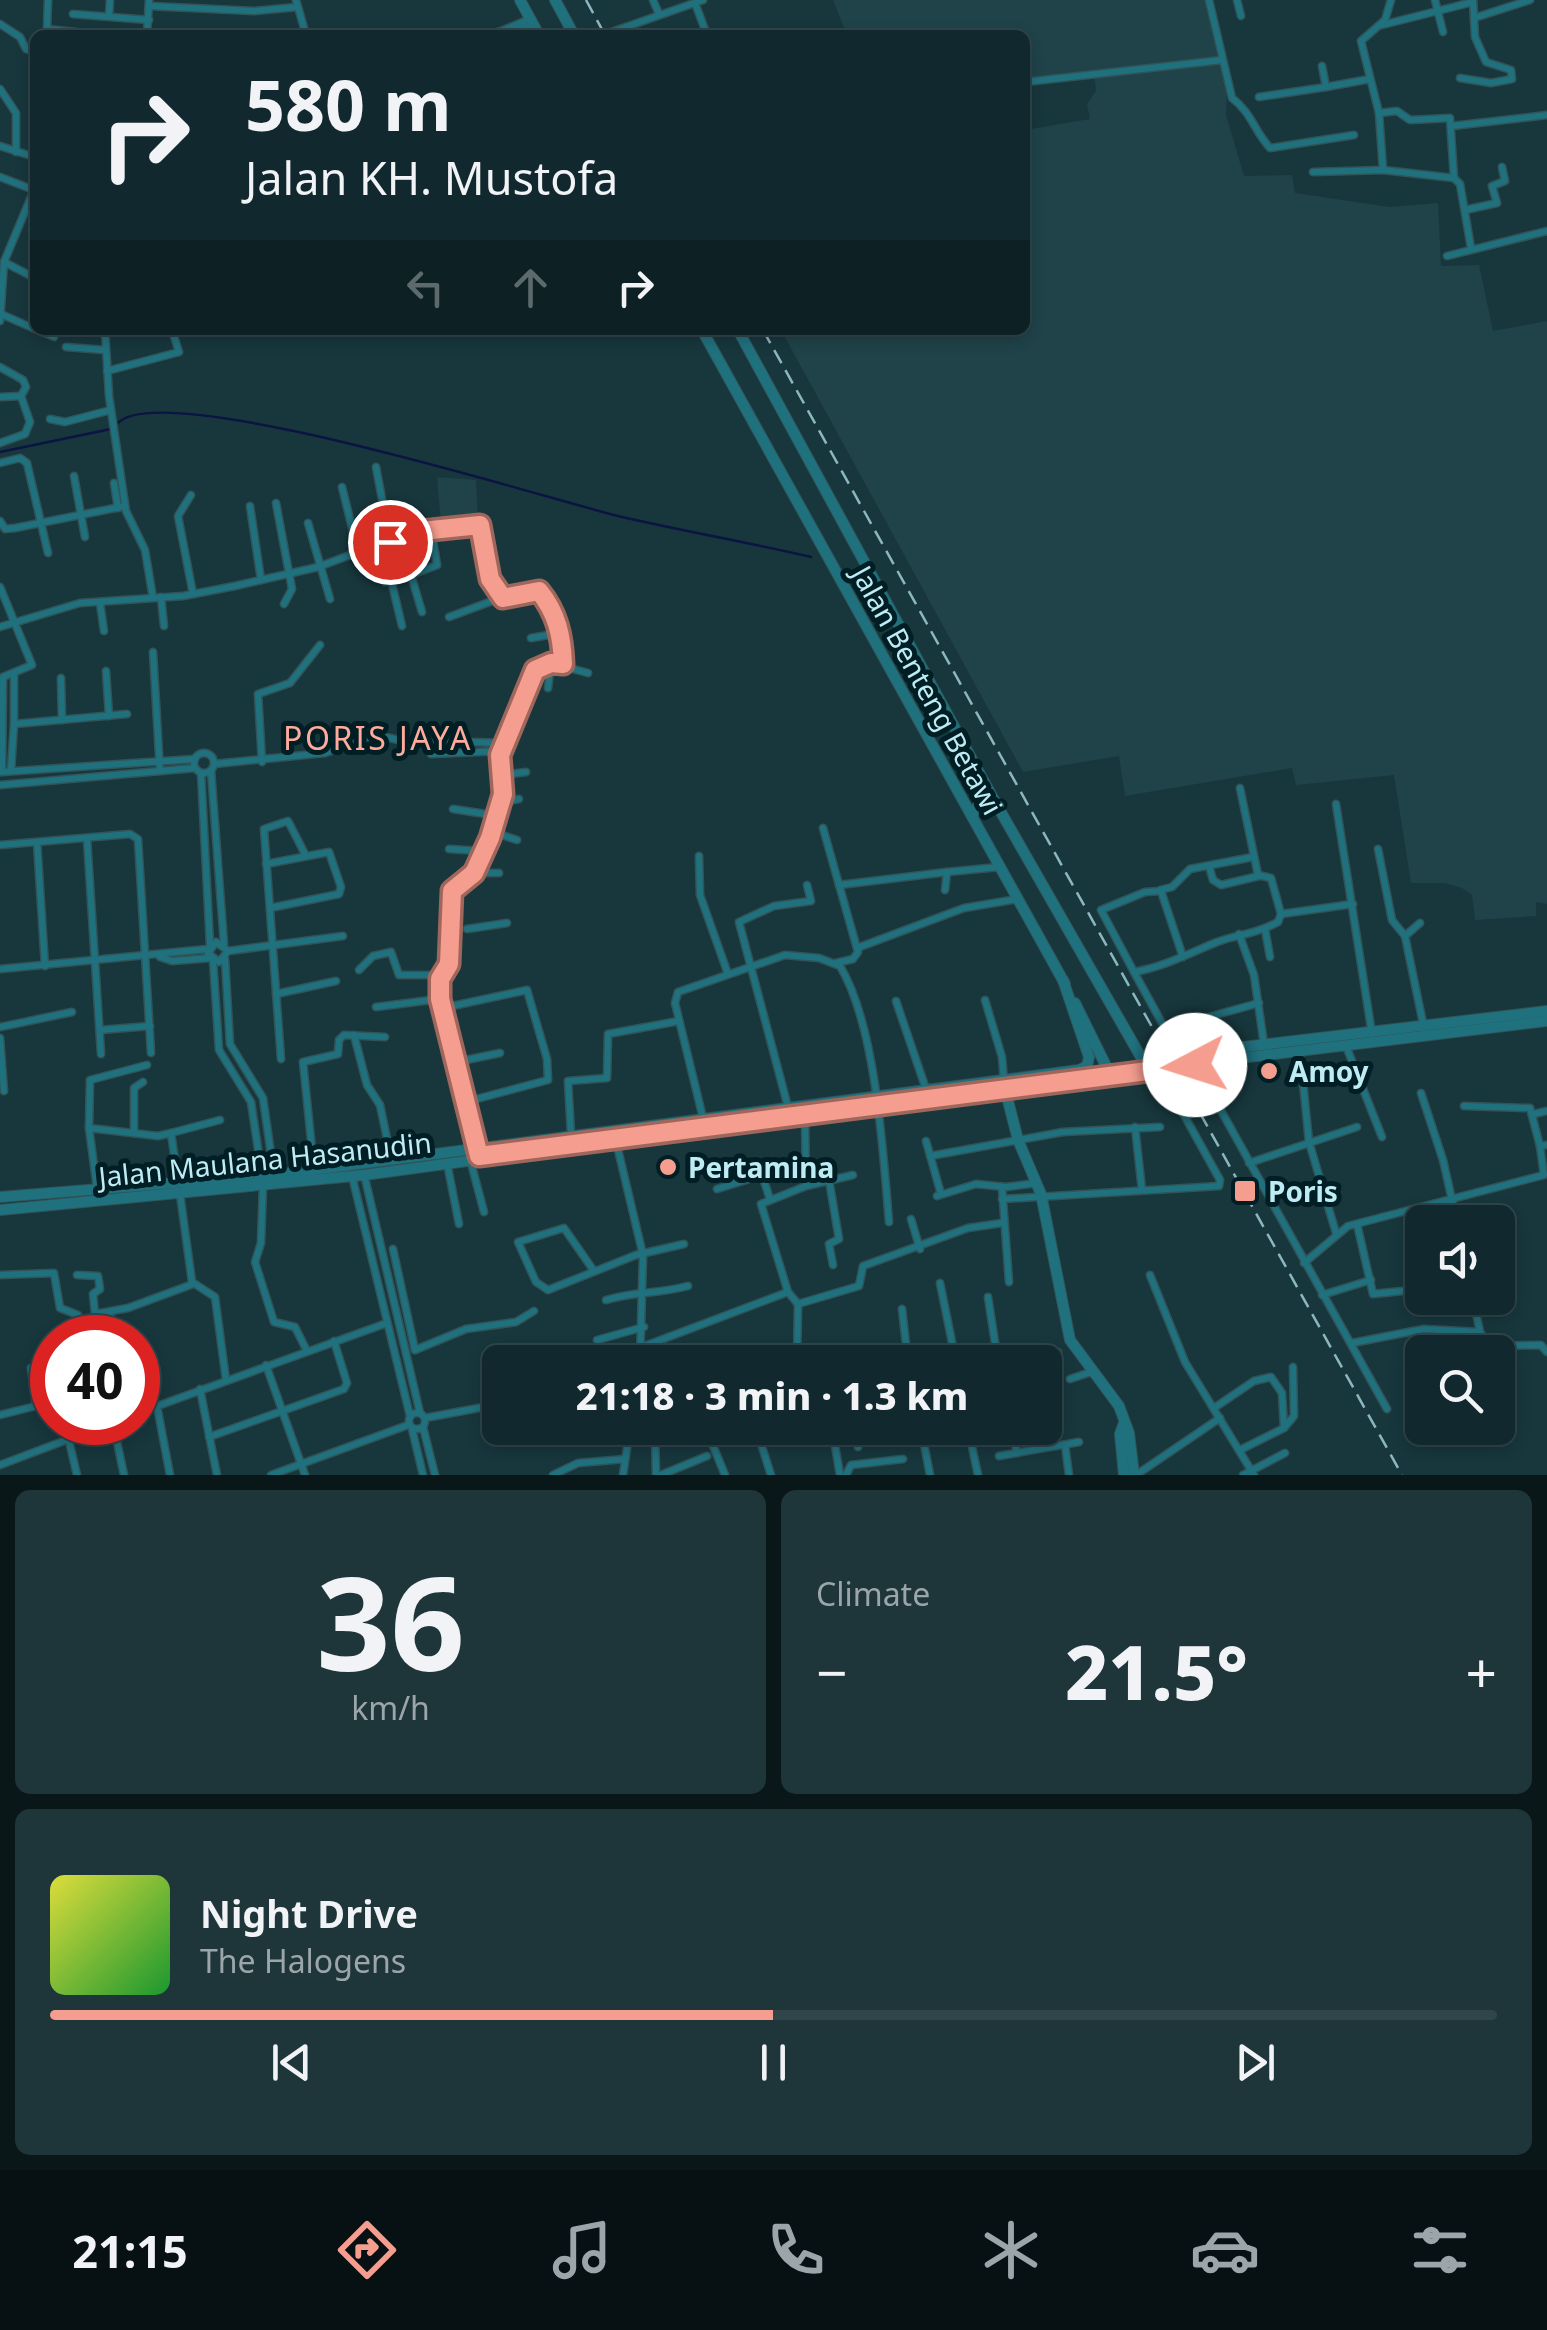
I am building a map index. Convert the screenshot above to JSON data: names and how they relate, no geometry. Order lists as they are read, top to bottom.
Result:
{
  "streets": {
    "street": ["Jalan Benteng Betawi", "Jalan Maulana Hasanudin"]
  },
  "crossings": [
    ["Jalan Benteng Betawi", "Jalan Maulana Hasanudin"]
  ],
  "districts": ["PORIS JAYA"],
  "places": {
    "other": ["Amoy", "Pertamina"],
    "transit": ["Poris"]
  },
  "page": {
    "turn": ["580 m", "Jalan KH. Mustofa"],
    "limit": "40",
    "trip": "21:18 · 3 min · 1.3 km",
    "tile": [
      ["36", "km/h"],
      "Climate"
    ],
    "heat": ["−", "21.5°", "+"],
    "song": ["Night Drive", "The Halogens"],
    "tabs": "21:15"
  }
}
